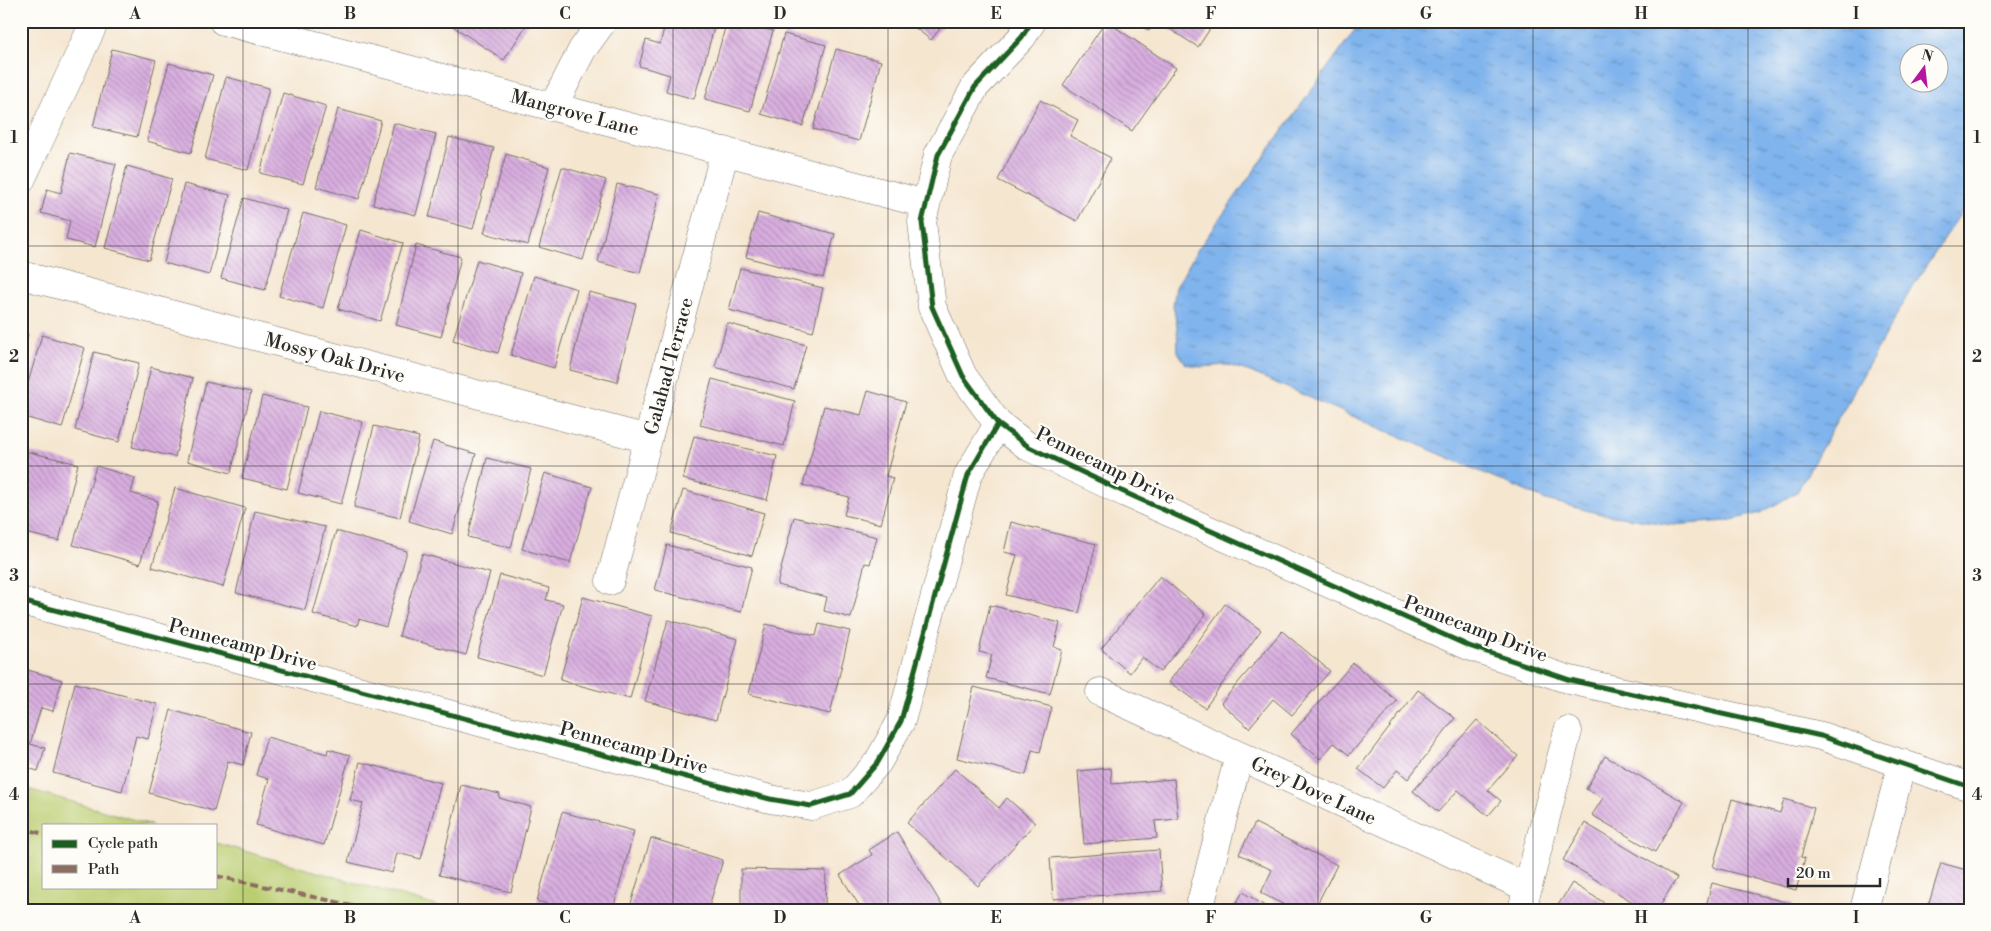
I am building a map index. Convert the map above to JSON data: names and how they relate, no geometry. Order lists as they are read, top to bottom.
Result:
{
  "streets": {
    "street": [
      "Mangrove Lane",
      "Mossy Oak Drive",
      "Galahad Terrace",
      "Pennecamp Drive",
      "Grey Dove Lane"
    ]
  },
  "crossings": [
    ["Mangrove Lane", "Galahad Terrace"],
    ["Mangrove Lane", "Pennecamp Drive"],
    ["Mossy Oak Drive", "Galahad Terrace"]
  ],
  "legend": ["Cycle path", "Path"],
  "scale_bar": "20 m",
  "north": "top",
  "grid": {
    "columns": [
      "A",
      "B",
      "C",
      "D",
      "E",
      "F",
      "G",
      "H",
      "I"
    ],
    "rows": [
      "1",
      "2",
      "3",
      "4"
    ]
  }
}
